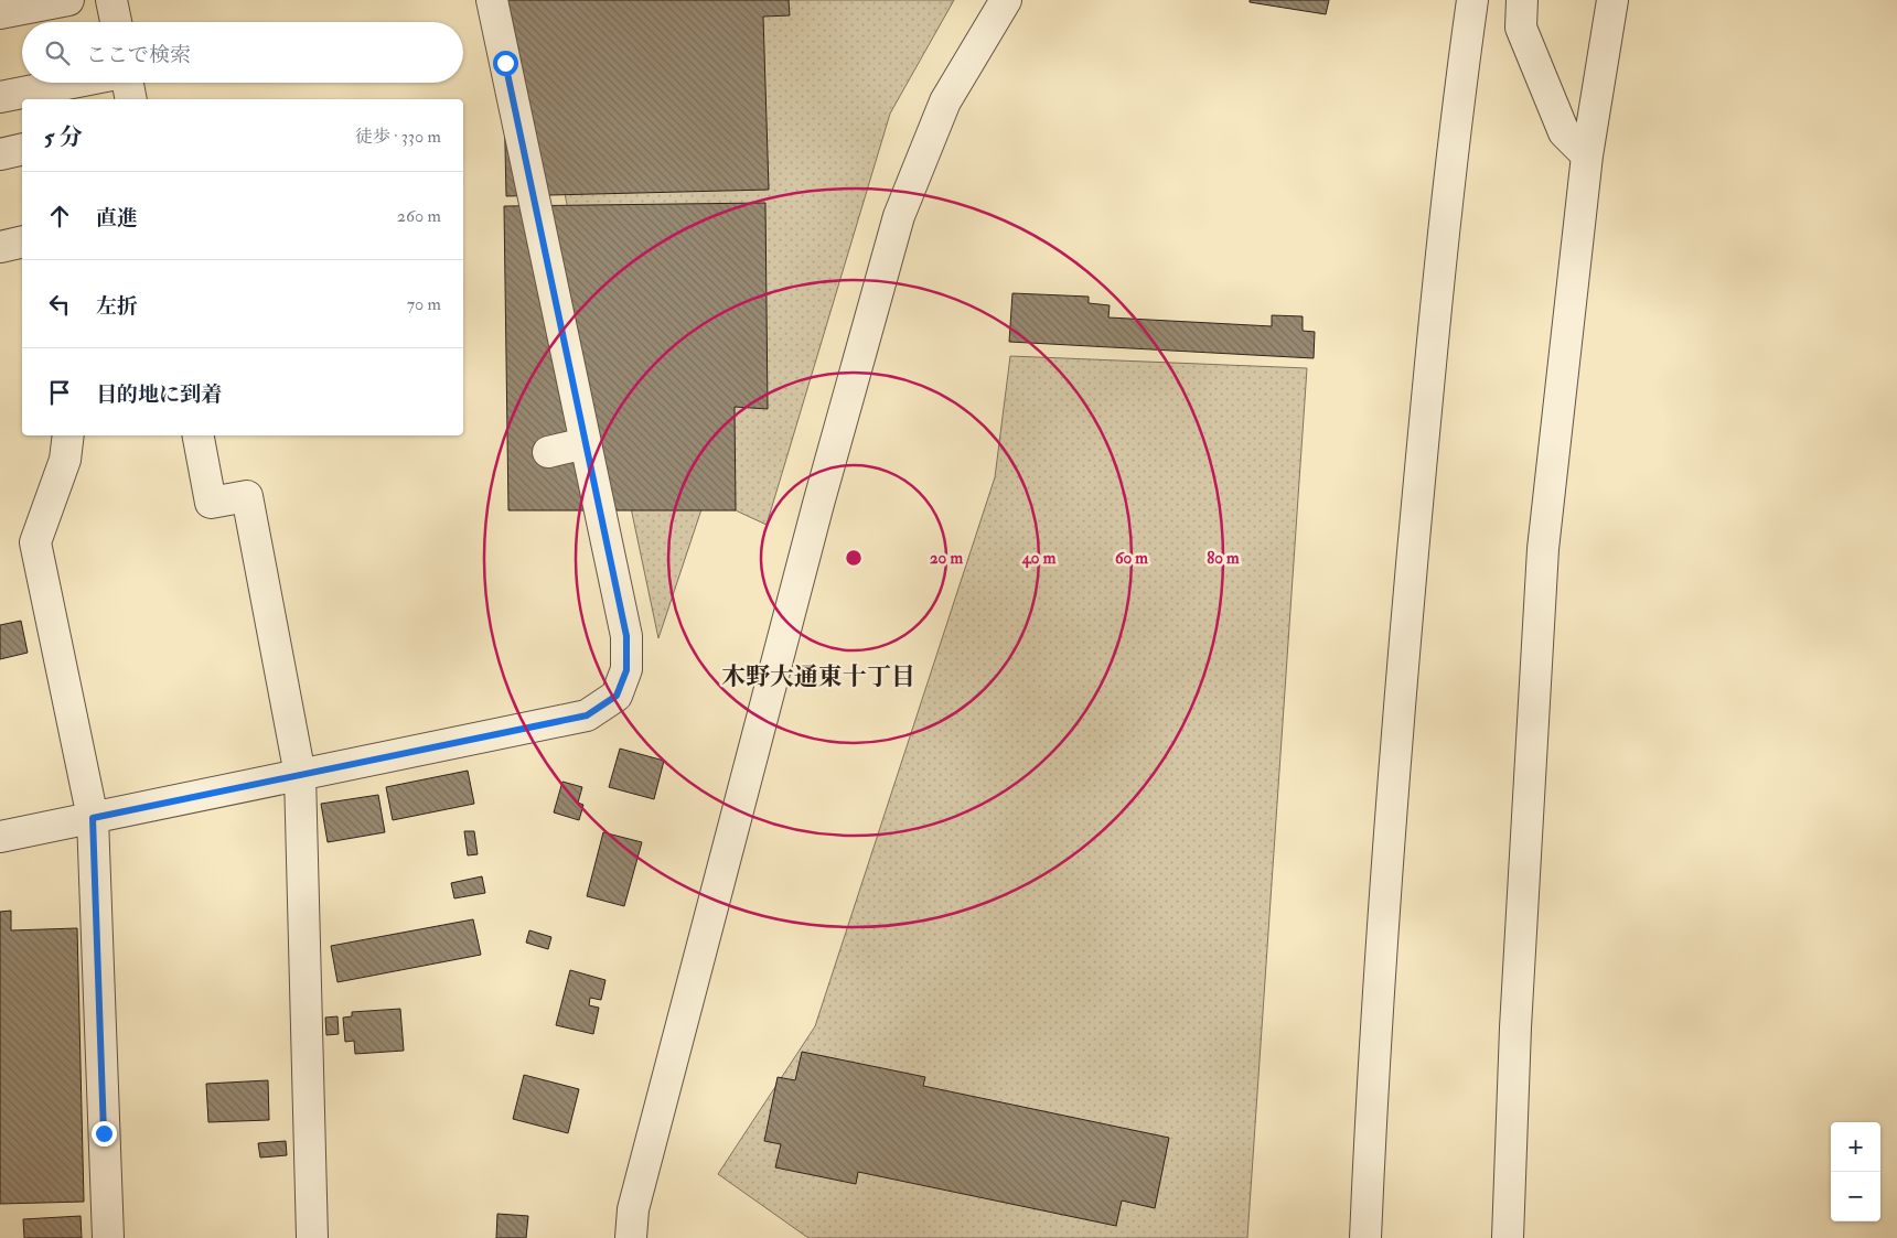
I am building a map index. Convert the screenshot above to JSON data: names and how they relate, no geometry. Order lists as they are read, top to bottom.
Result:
{
  "districts": ["木野大通東十丁目"],
  "page": {
    "search": "ここで検索",
    "heading": ["5 分", "徒歩 · 330 m"],
    "list": [
      ["直進", "260 m"],
      ["左折", "70 m"],
      "目的地に到着"
    ],
    "map_buttons": ["+", "−"]
  },
  "rings": [
    "20 m",
    "40 m",
    "60 m",
    "80 m"
  ]
}
